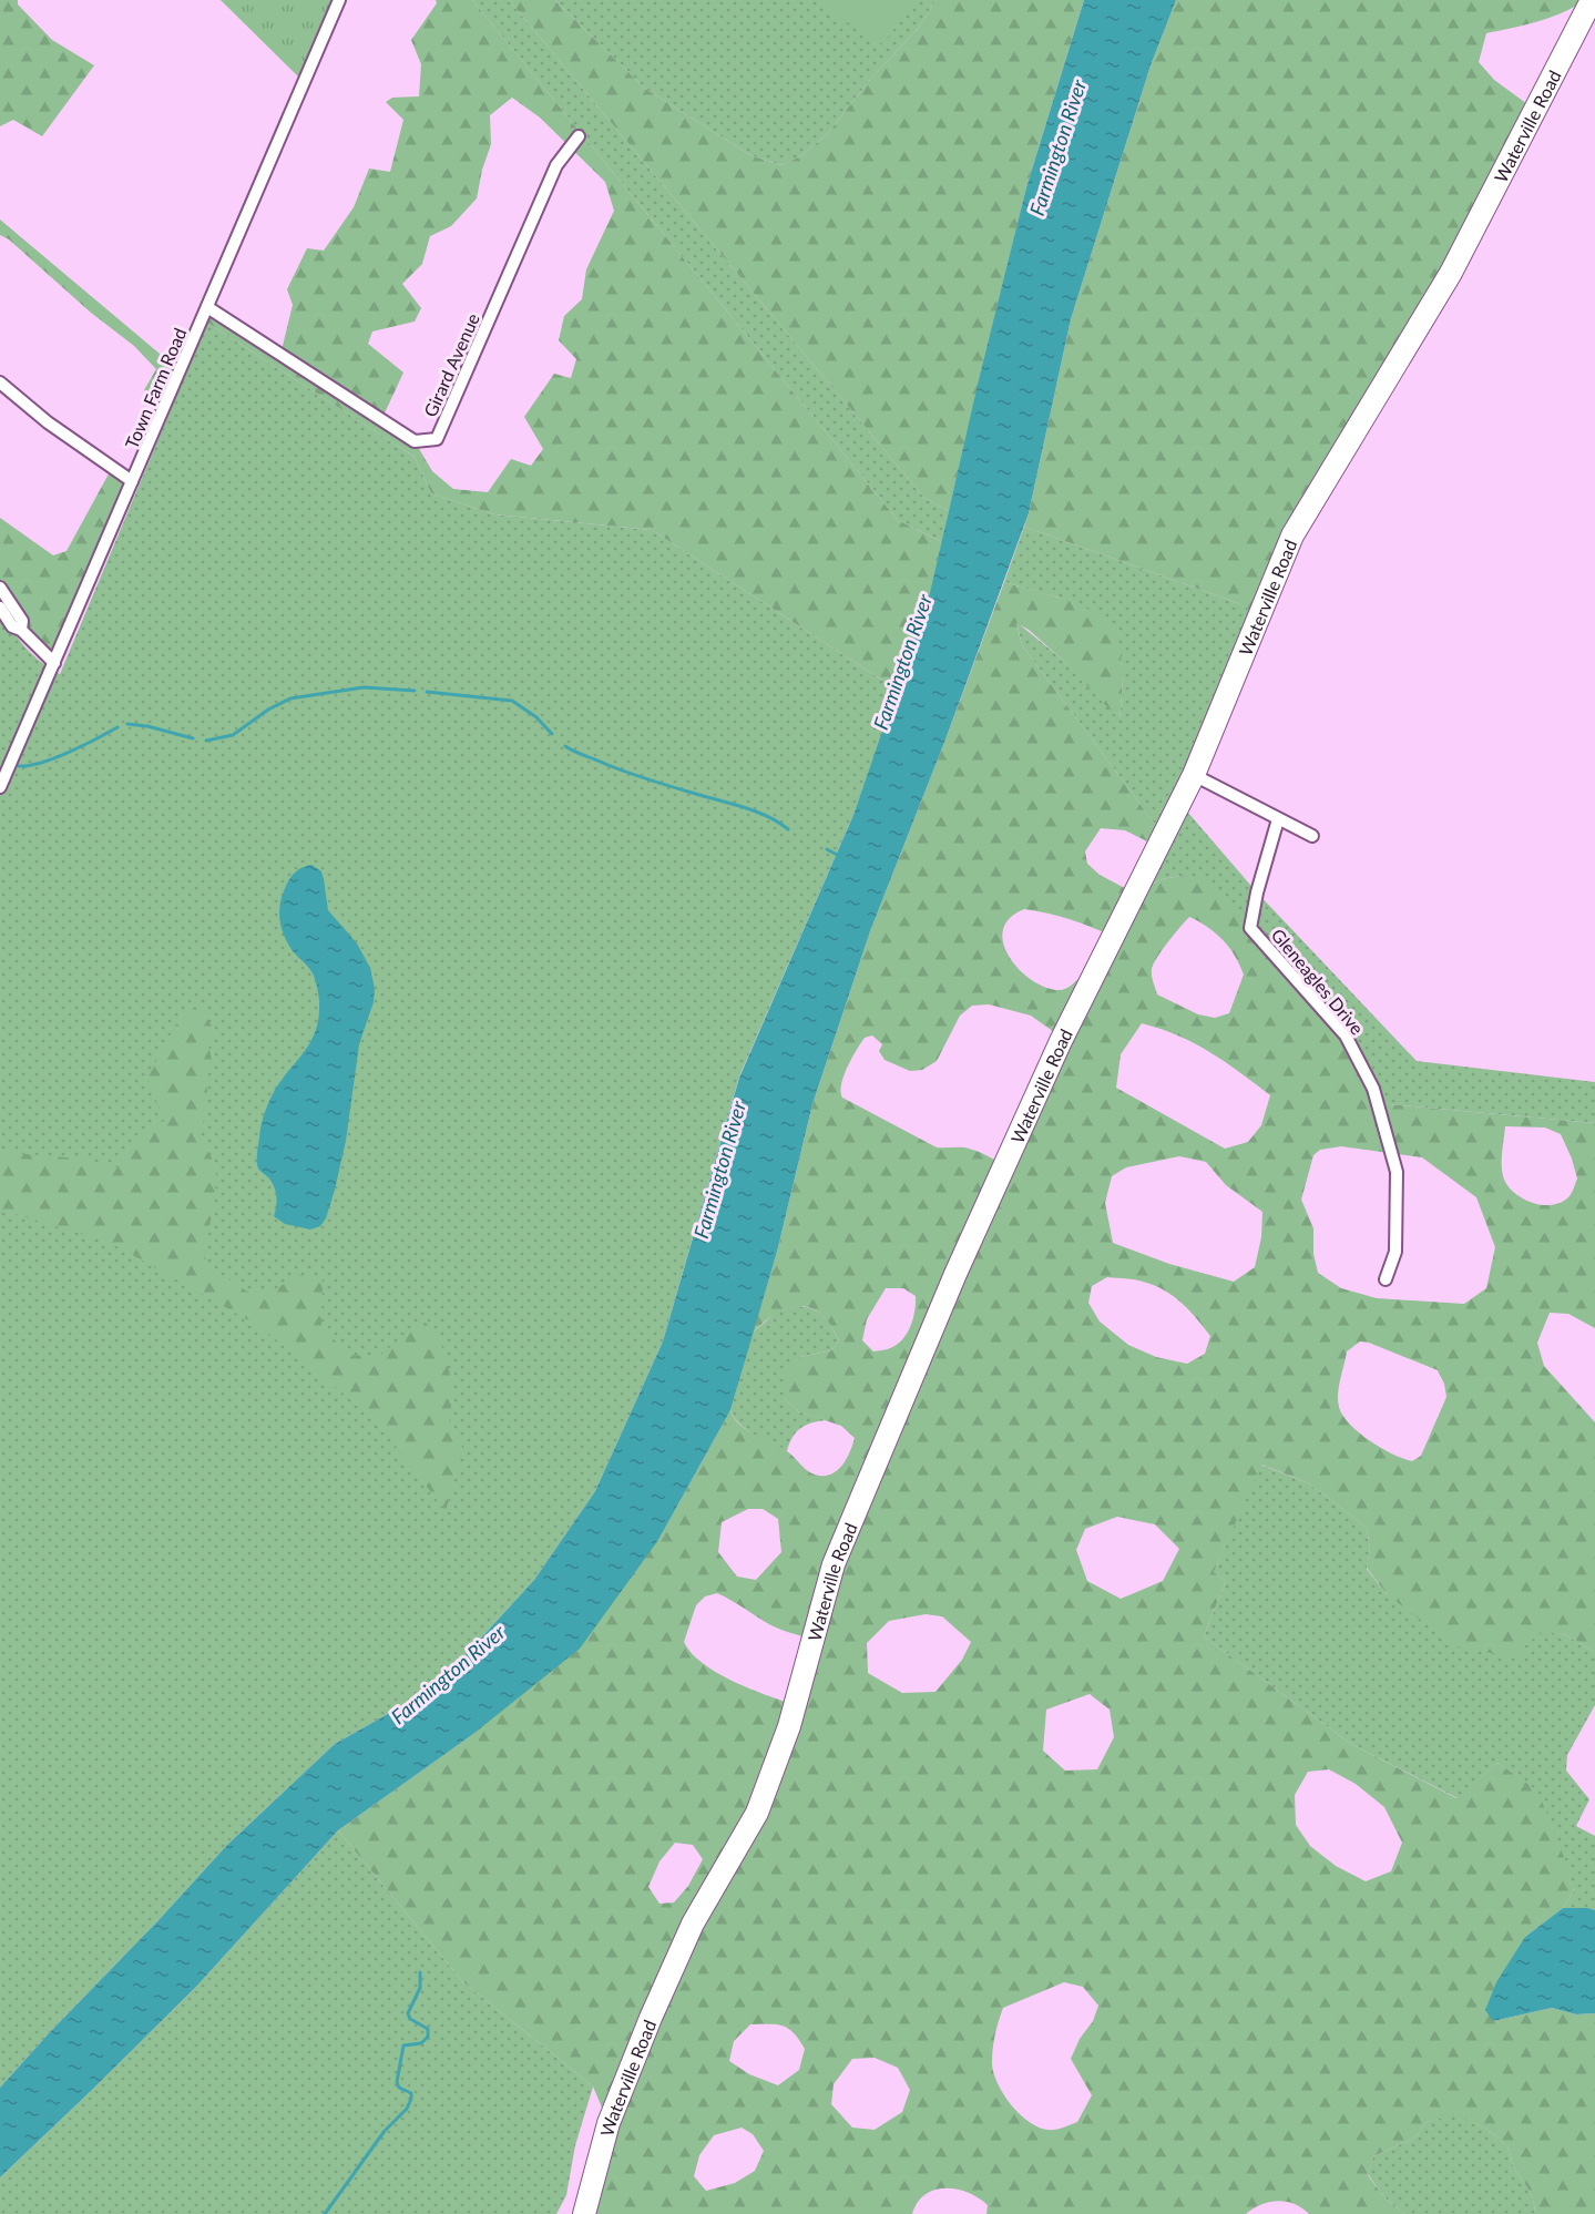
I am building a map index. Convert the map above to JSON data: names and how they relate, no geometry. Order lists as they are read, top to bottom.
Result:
{
  "streets": {
    "highway": ["Waterville Road"],
    "street": ["Girard Avenue", "Town Farm Road", "Gleneagles Drive"]
  },
  "crossings": [
    ["Girard Avenue", "Town Farm Road"]
  ],
  "water": ["Farmington River"]
}
